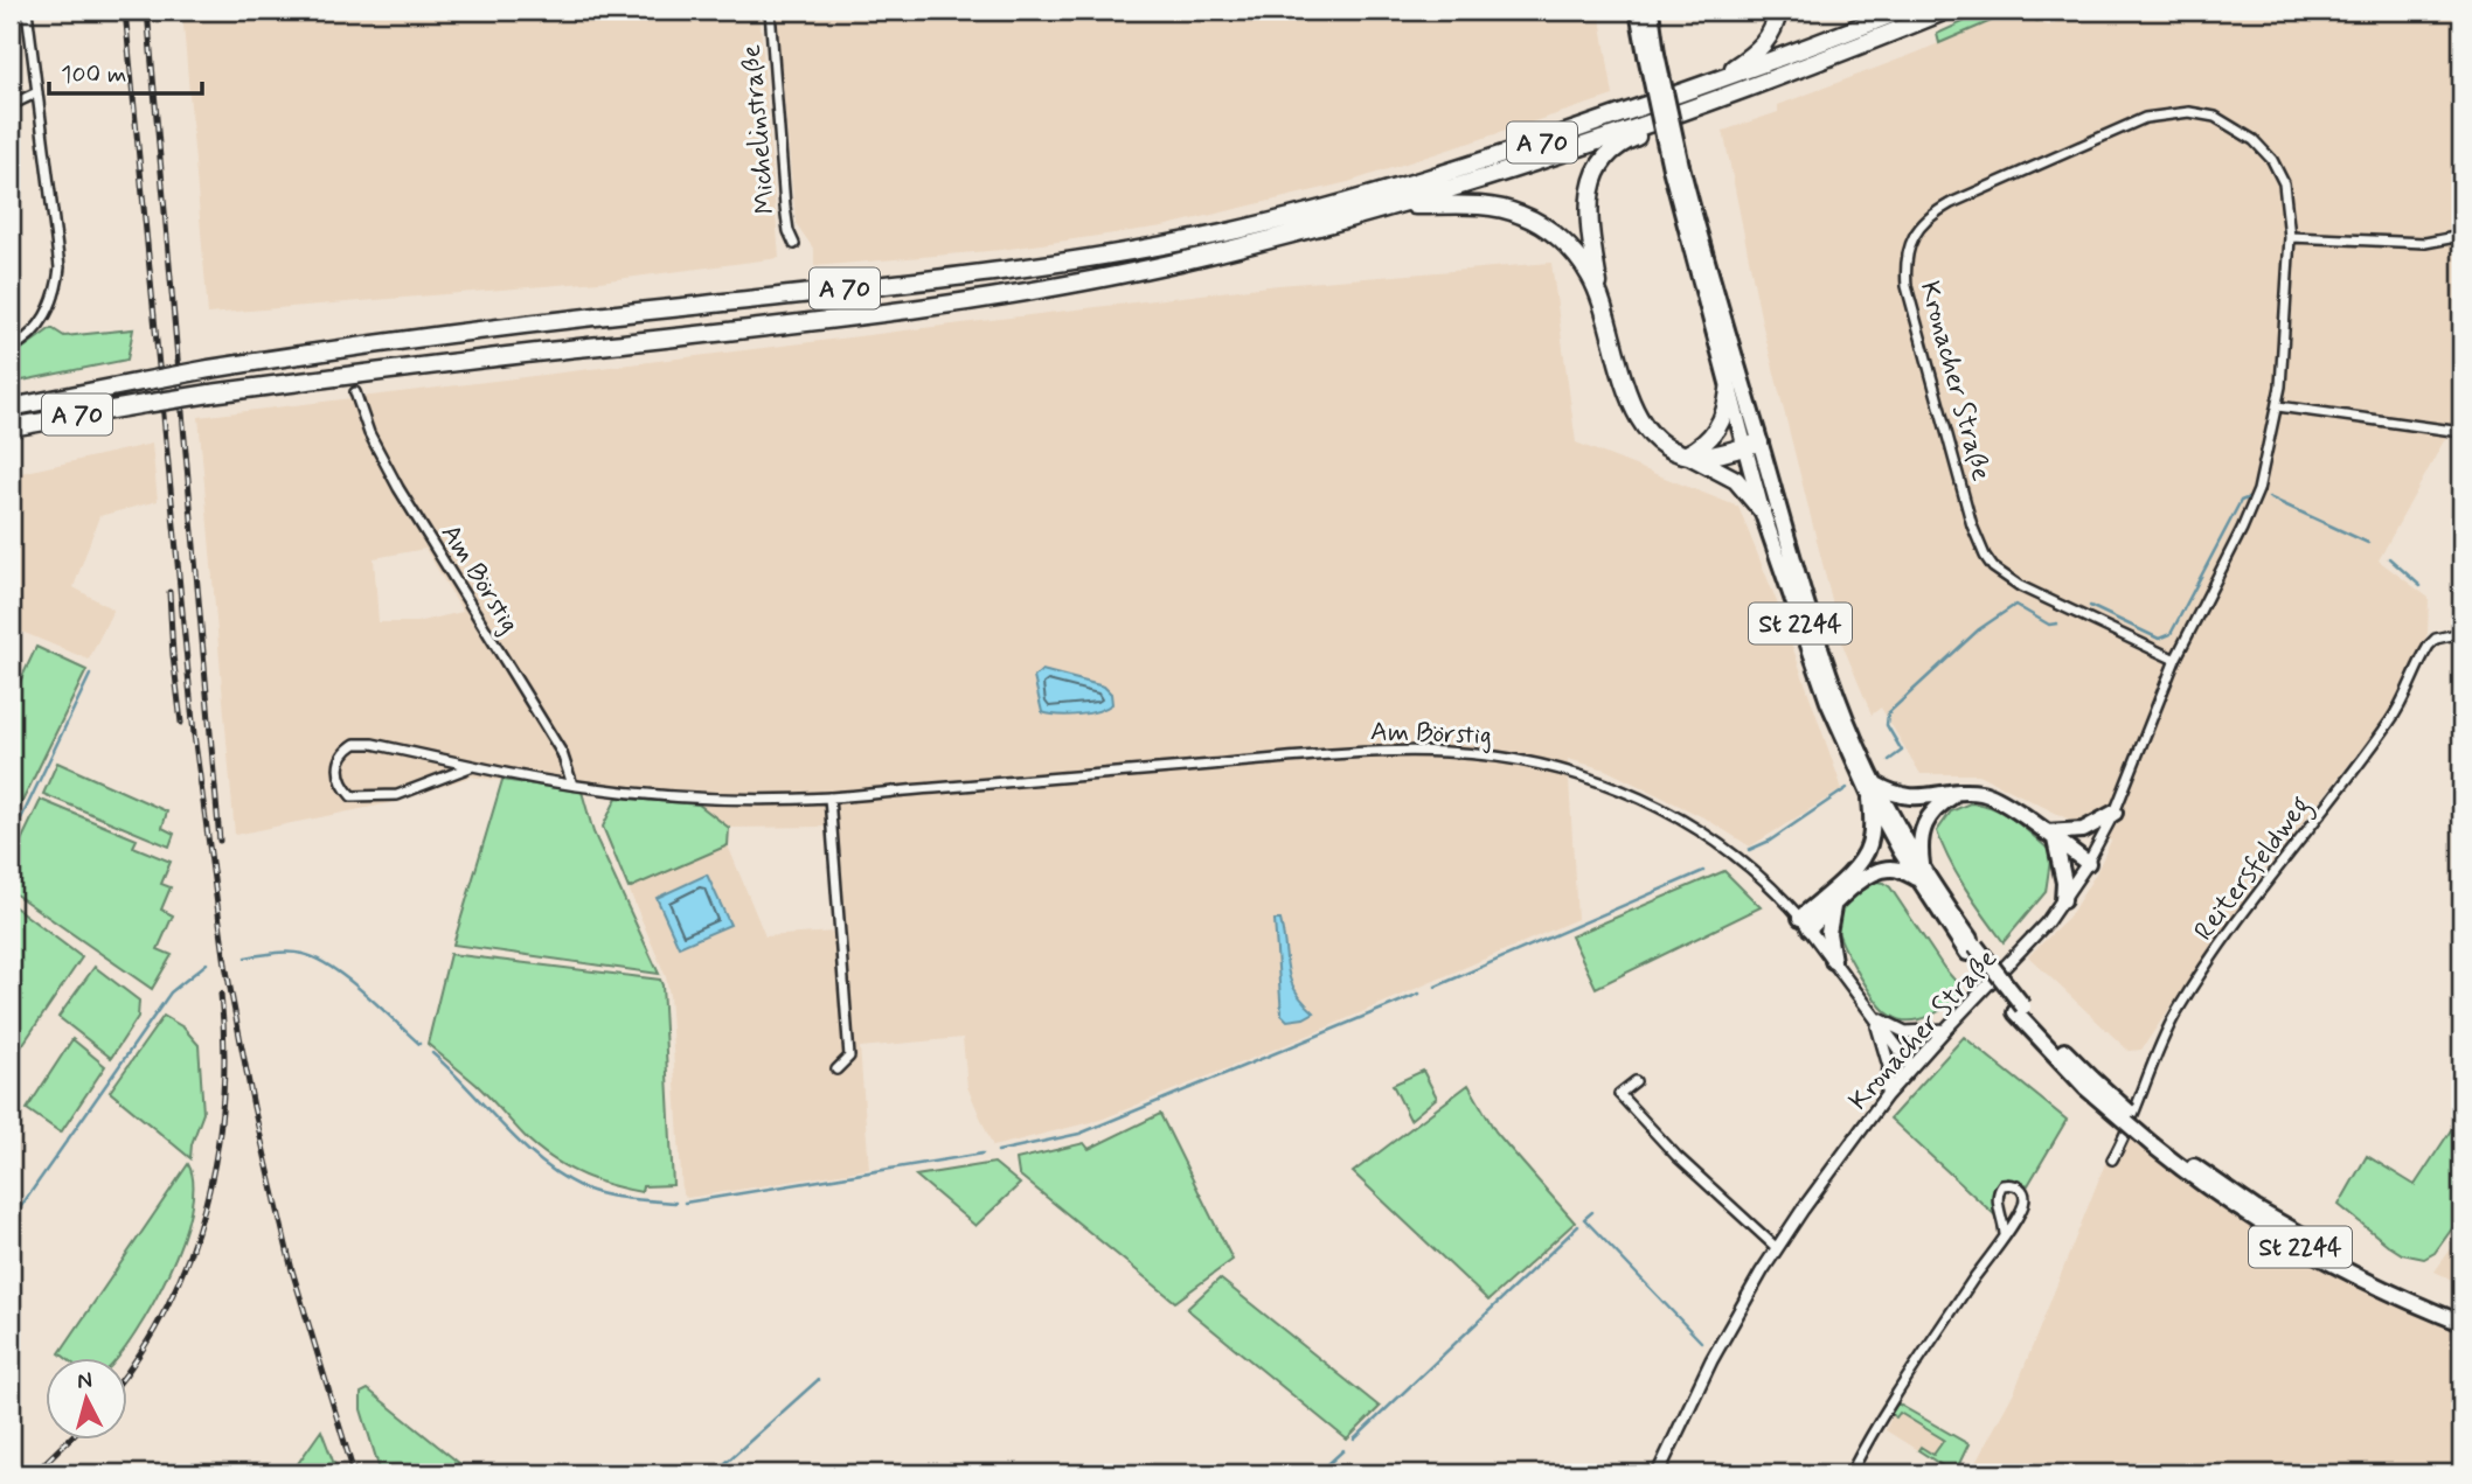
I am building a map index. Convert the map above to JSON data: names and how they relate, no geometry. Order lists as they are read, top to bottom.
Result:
{
  "streets": {
    "highway": ["A 70"],
    "main road": ["St 2244"],
    "street": [
      "Michelinstraße",
      "Kronacher Straße",
      "Am Börstig",
      "Reitersfeldweg"
    ]
  },
  "crossings": [
    ["Kronacher Straße", "Am Börstig"]
  ],
  "scale_bar": "100 m",
  "north": "top"
}
